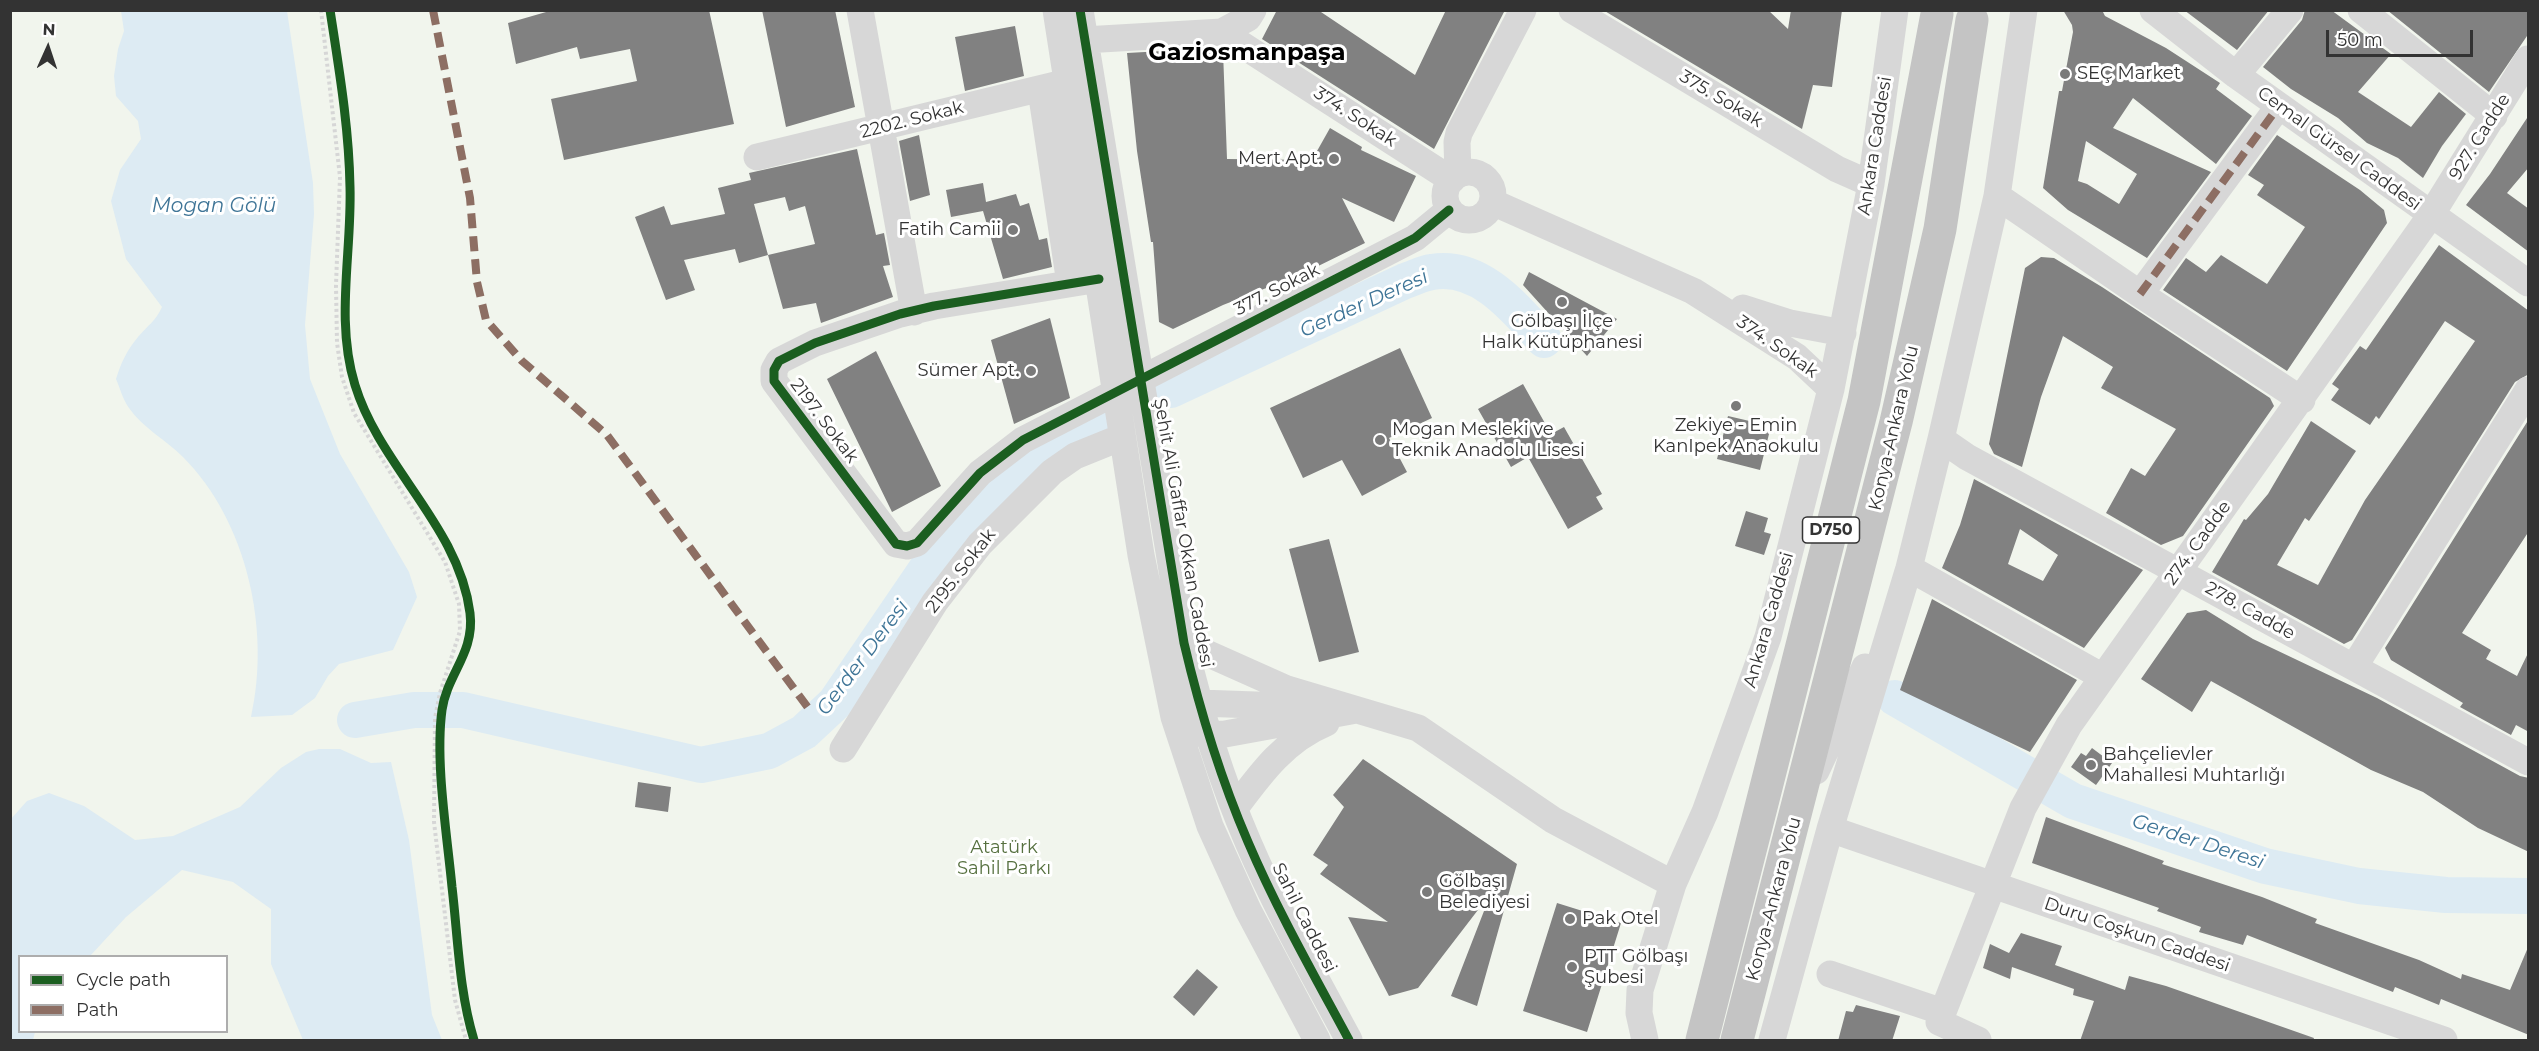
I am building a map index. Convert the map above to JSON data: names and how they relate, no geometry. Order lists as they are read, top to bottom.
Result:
{
  "streets": {
    "highway": ["Konya-Ankara Yolu", "D750"],
    "street": [
      "375. Sokak",
      "374. Sokak",
      "2202. Sokak",
      "927. Cadde",
      "Ankara Caddesi",
      "Cemal Gürsel Caddesi",
      "377. Sokak",
      "2197. Sokak",
      "Şehit Ali Gaffar Okkan Caddesi",
      "274. Cadde",
      "2195. Sokak",
      "278. Cadde",
      "Sahil Caddesi",
      "Duru Coşkun Caddesi"
    ]
  },
  "crossings": [
    ["375. Sokak", "Ankara Caddesi"],
    ["374. Sokak", "Ankara Caddesi"],
    ["374. Sokak", "377. Sokak"],
    ["2202. Sokak", "Şehit Ali Gaffar Okkan Caddesi"],
    ["927. Cadde", "Cemal Gürsel Caddesi"],
    ["927. Cadde", "274. Cadde"],
    ["Cemal Gürsel Caddesi", "274. Cadde"],
    ["377. Sokak", "2197. Sokak"],
    ["377. Sokak", "Şehit Ali Gaffar Okkan Caddesi"],
    ["2197. Sokak", "Şehit Ali Gaffar Okkan Caddesi"],
    ["Şehit Ali Gaffar Okkan Caddesi", "2195. Sokak"],
    ["Şehit Ali Gaffar Okkan Caddesi", "Sahil Caddesi"],
    ["274. Cadde", "278. Cadde"],
    ["274. Cadde", "Duru Coşkun Caddesi"]
  ],
  "districts": ["Gaziosmanpaşa"],
  "water": ["Mogan Gölü", "Gerder Deresi"],
  "parks": ["Atatürk Sahil Parkı"],
  "places": [
    "SEÇ Market",
    "Mert Apt.",
    "Fatih Camii",
    "Gölbaşı İlçe Halk Kütüphanesi",
    "Sümer Apt.",
    "Zekiye - Emin KanIpek Anaokulu",
    "Mogan Mesleki ve Teknik Anadolu Lisesi",
    "Bahçelievler Mahallesi Muhtarlığı",
    "Gölbaşı Belediyesi",
    "Pak Otel",
    "PTT Gölbaşı Şubesi"
  ],
  "legend": ["Cycle path", "Path"],
  "scale_bar": "50 m",
  "north": "top"
}
